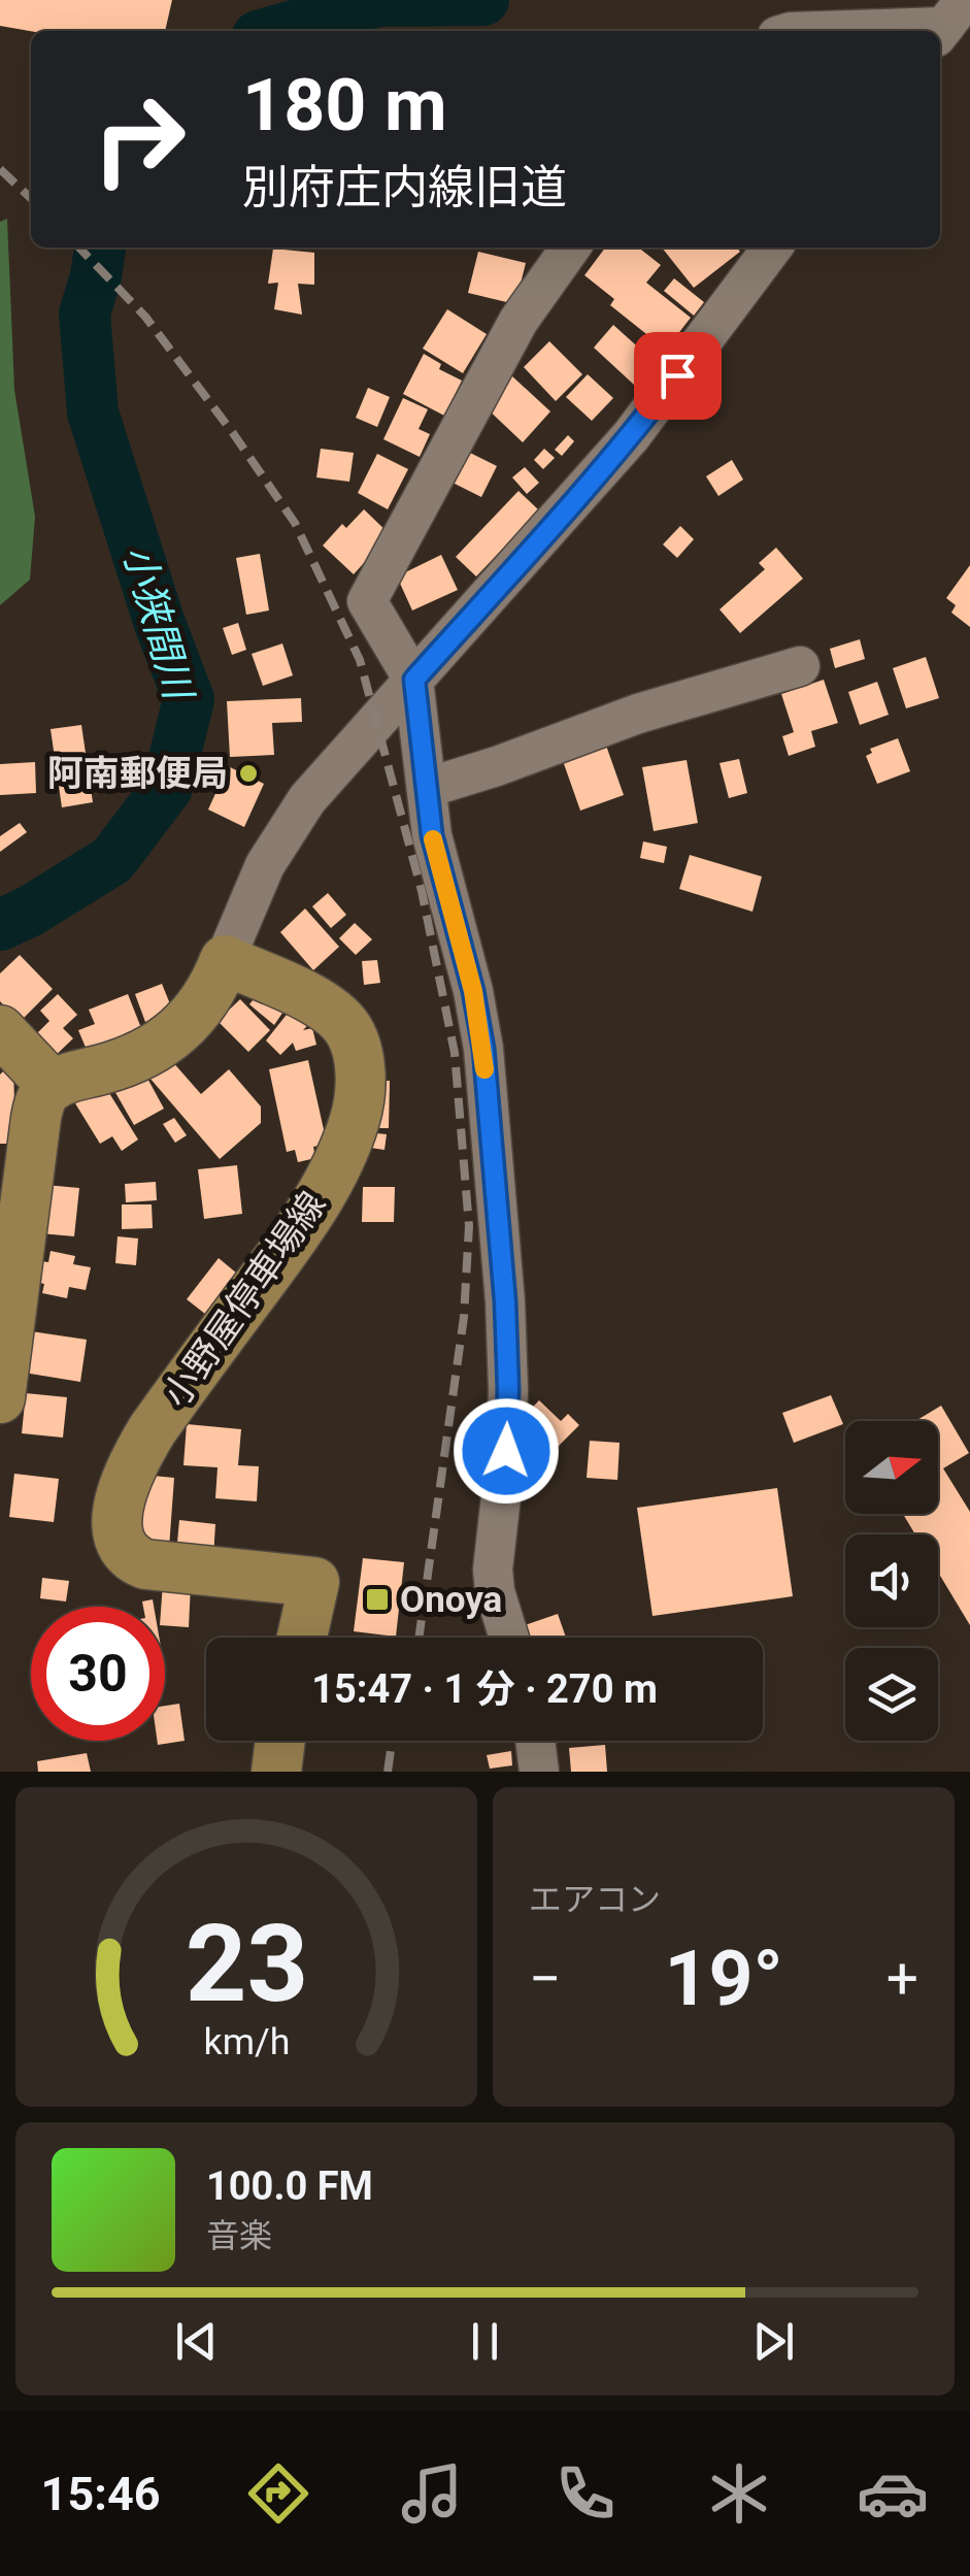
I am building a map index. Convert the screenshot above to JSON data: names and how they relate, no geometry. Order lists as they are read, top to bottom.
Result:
{
  "streets": {
    "main road": ["小野屋停車場線"]
  },
  "water": ["小狭間川"],
  "places": {
    "other": ["阿南郵便局"],
    "transit": ["Onoya"]
  },
  "north": "right",
  "page": {
    "turn": ["180 m", "別府庄内線旧道"],
    "limit": "30",
    "trip": "15:47 · 1 分 · 270 m",
    "tile": "エアコン",
    "heat": ["−", "19°", "+"],
    "song": ["100.0 FM", "音楽"],
    "tabs": "15:46",
    "gauge": ["23", "km/h"]
  }
}
